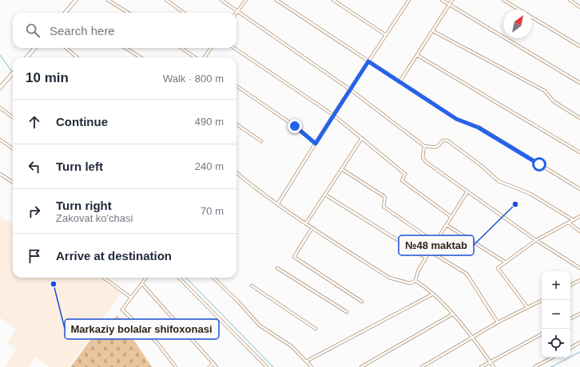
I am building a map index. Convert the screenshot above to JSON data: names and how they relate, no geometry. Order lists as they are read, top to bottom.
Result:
{
  "places": ["№48 maktab", "Markaziy bolalar shifoxonasi"],
  "north": "top right",
  "page": {
    "search": "Search here",
    "heading": ["10 min", "Walk · 800 m"],
    "list": [
      ["Continue", "490 m"],
      ["Turn left", "240 m"],
      ["Turn right", "Zakovat ko'chasi", "70 m"],
      "Arrive at destination"
    ],
    "map_buttons": ["+", "−"]
  }
}
